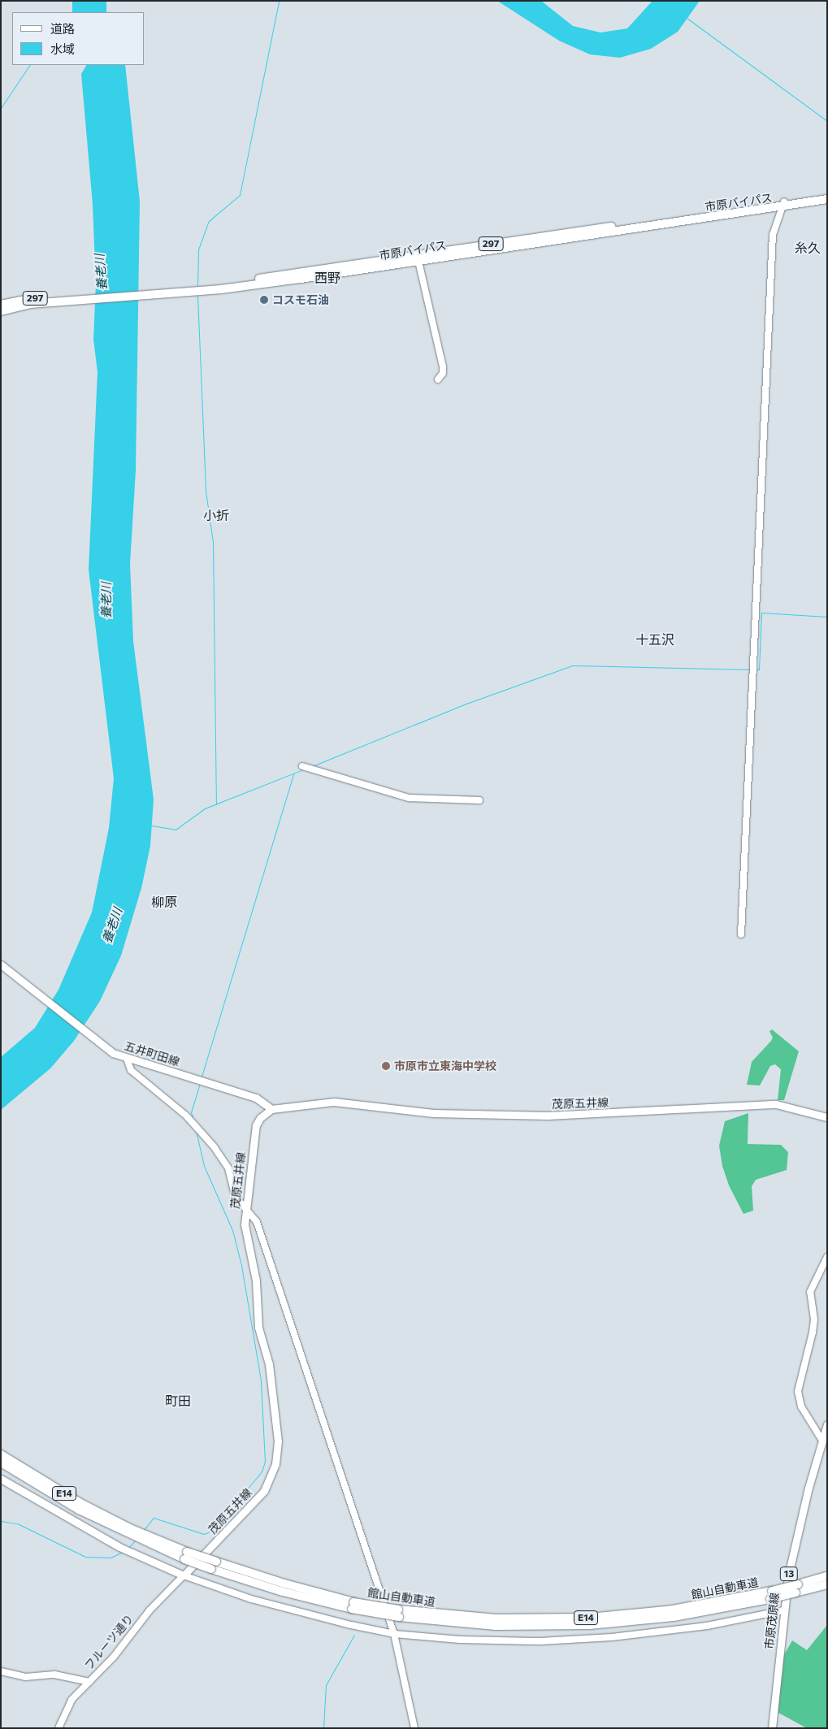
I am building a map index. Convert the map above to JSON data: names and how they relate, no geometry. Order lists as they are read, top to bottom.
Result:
{
  "streets": {
    "highway": [
      "市原バイパス",
      "297",
      "E14",
      "館山自動車道"
    ],
    "main road": [
      "五井町田線",
      "茂原五井線",
      "13",
      "市原茂原線"
    ],
    "street": ["フルーツ通り"]
  },
  "crossings": [
    ["五井町田線", "茂原五井線"],
    ["茂原五井線", "フルーツ通り"]
  ],
  "districts": [
    "糸久",
    "西野",
    "小折",
    "十五沢",
    "柳原",
    "町田"
  ],
  "water": ["養老川"],
  "places": ["コスモ石油", "市原市立東海中学校"],
  "legend": ["道路", "水域"]
}
